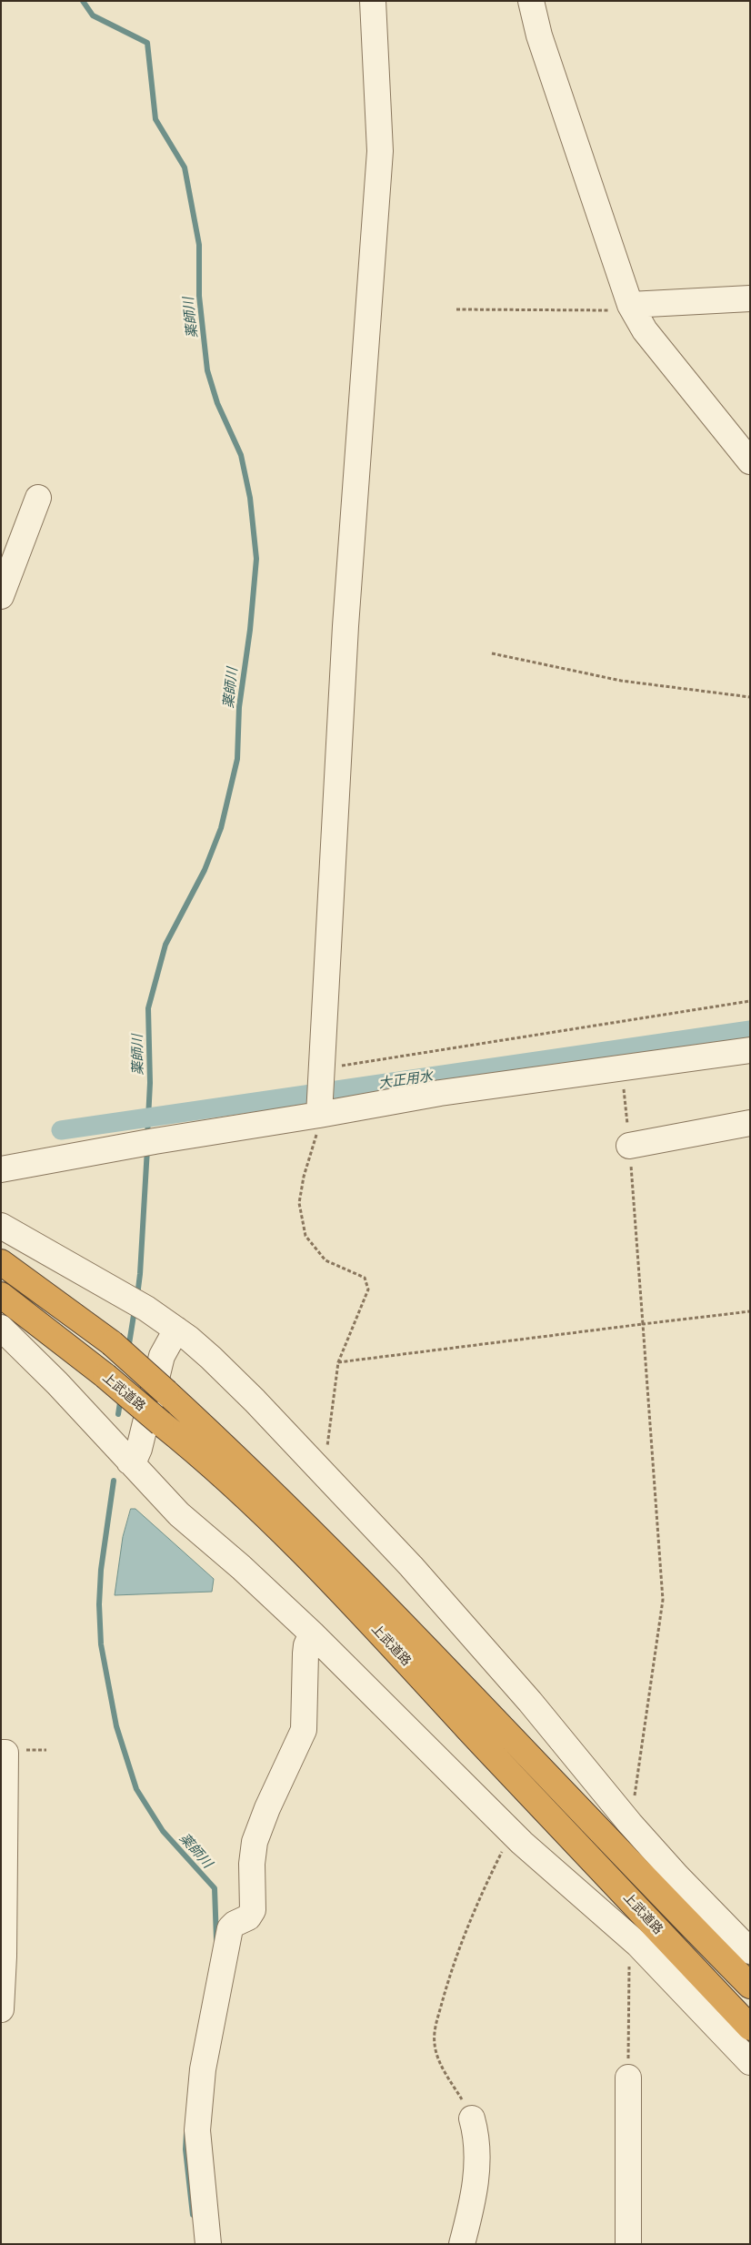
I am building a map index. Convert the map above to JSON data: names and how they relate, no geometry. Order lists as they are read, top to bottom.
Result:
{
  "streets": {
    "highway": ["上武道路"]
  },
  "water": ["薬師川", "大正用水"]
}
